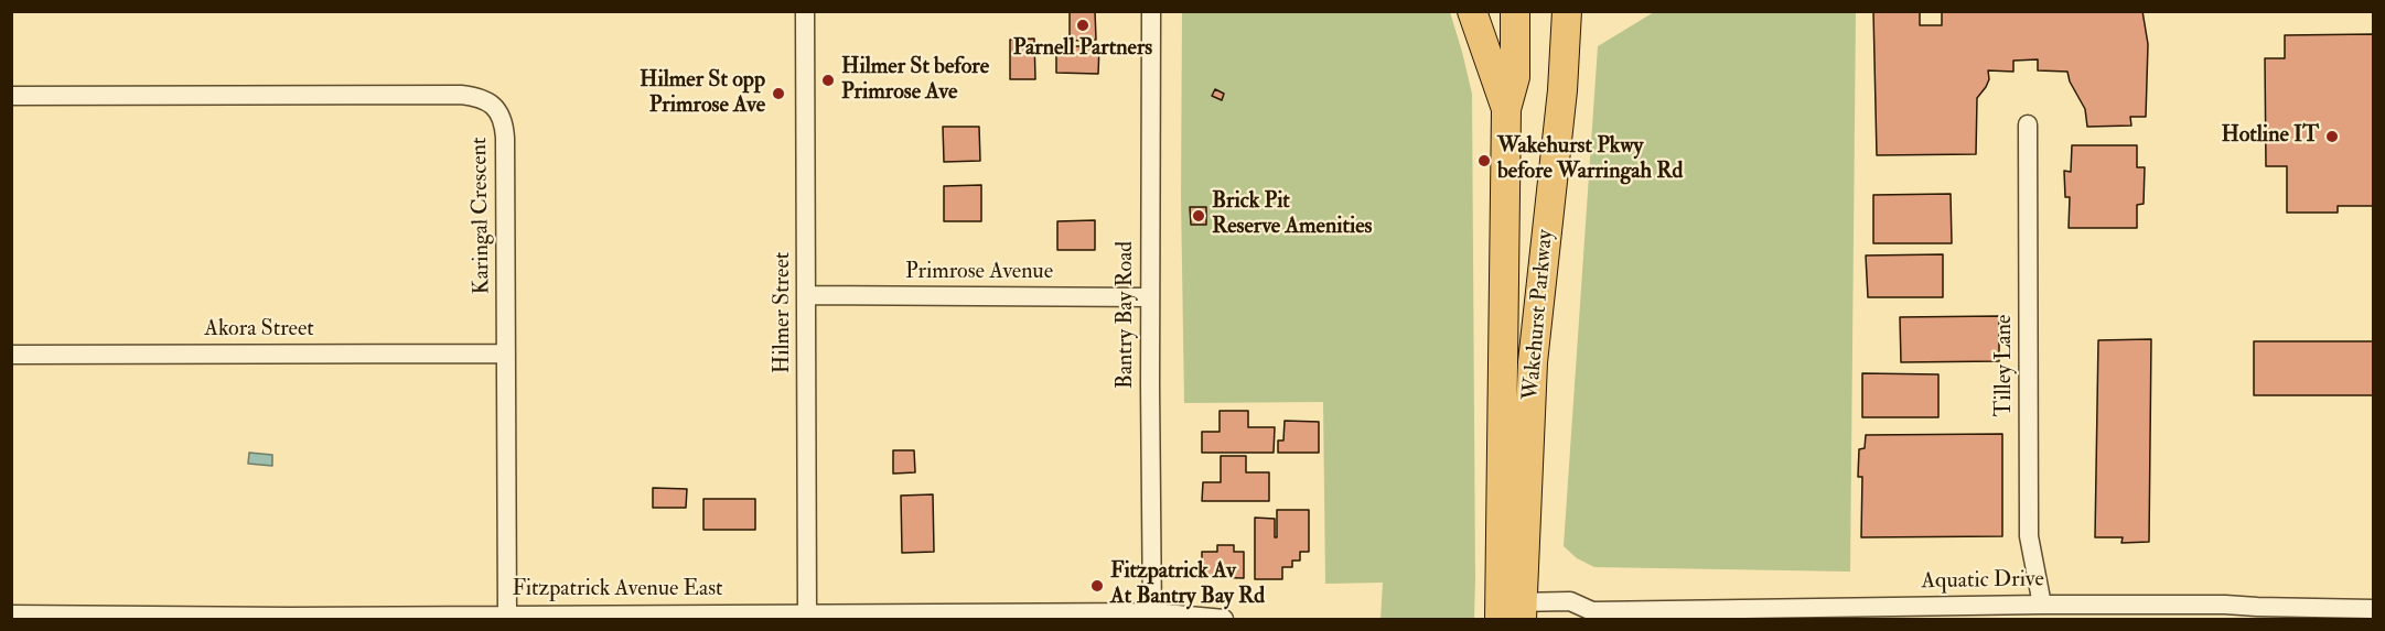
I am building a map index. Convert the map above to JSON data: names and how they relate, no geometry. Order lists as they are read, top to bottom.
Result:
{
  "streets": {
    "main road": ["Wakehurst Parkway"],
    "street": [
      "Karingal Crescent",
      "Primrose Avenue",
      "Hilmer Street",
      "Bantry Bay Road",
      "Akora Street",
      "Tilley Lane",
      "Aquatic Drive",
      "Fitzpatrick Avenue East"
    ]
  },
  "crossings": [
    ["Karingal Crescent", "Akora Street"],
    ["Karingal Crescent", "Fitzpatrick Avenue East"],
    ["Primrose Avenue", "Hilmer Street"],
    ["Primrose Avenue", "Bantry Bay Road"],
    ["Hilmer Street", "Fitzpatrick Avenue East"],
    ["Bantry Bay Road", "Fitzpatrick Avenue East"],
    ["Wakehurst Parkway", "Aquatic Drive"],
    ["Tilley Lane", "Aquatic Drive"]
  ],
  "places": [
    "Parnell Partners",
    "Hilmer St before Primrose Ave",
    "Hilmer St opp Primrose Ave",
    "Hotline IT",
    "Wakehurst Pkwy before Warringah Rd",
    "Brick Pit Reserve Amenities",
    "Fitzpatrick Av At Bantry Bay Rd"
  ]
}
